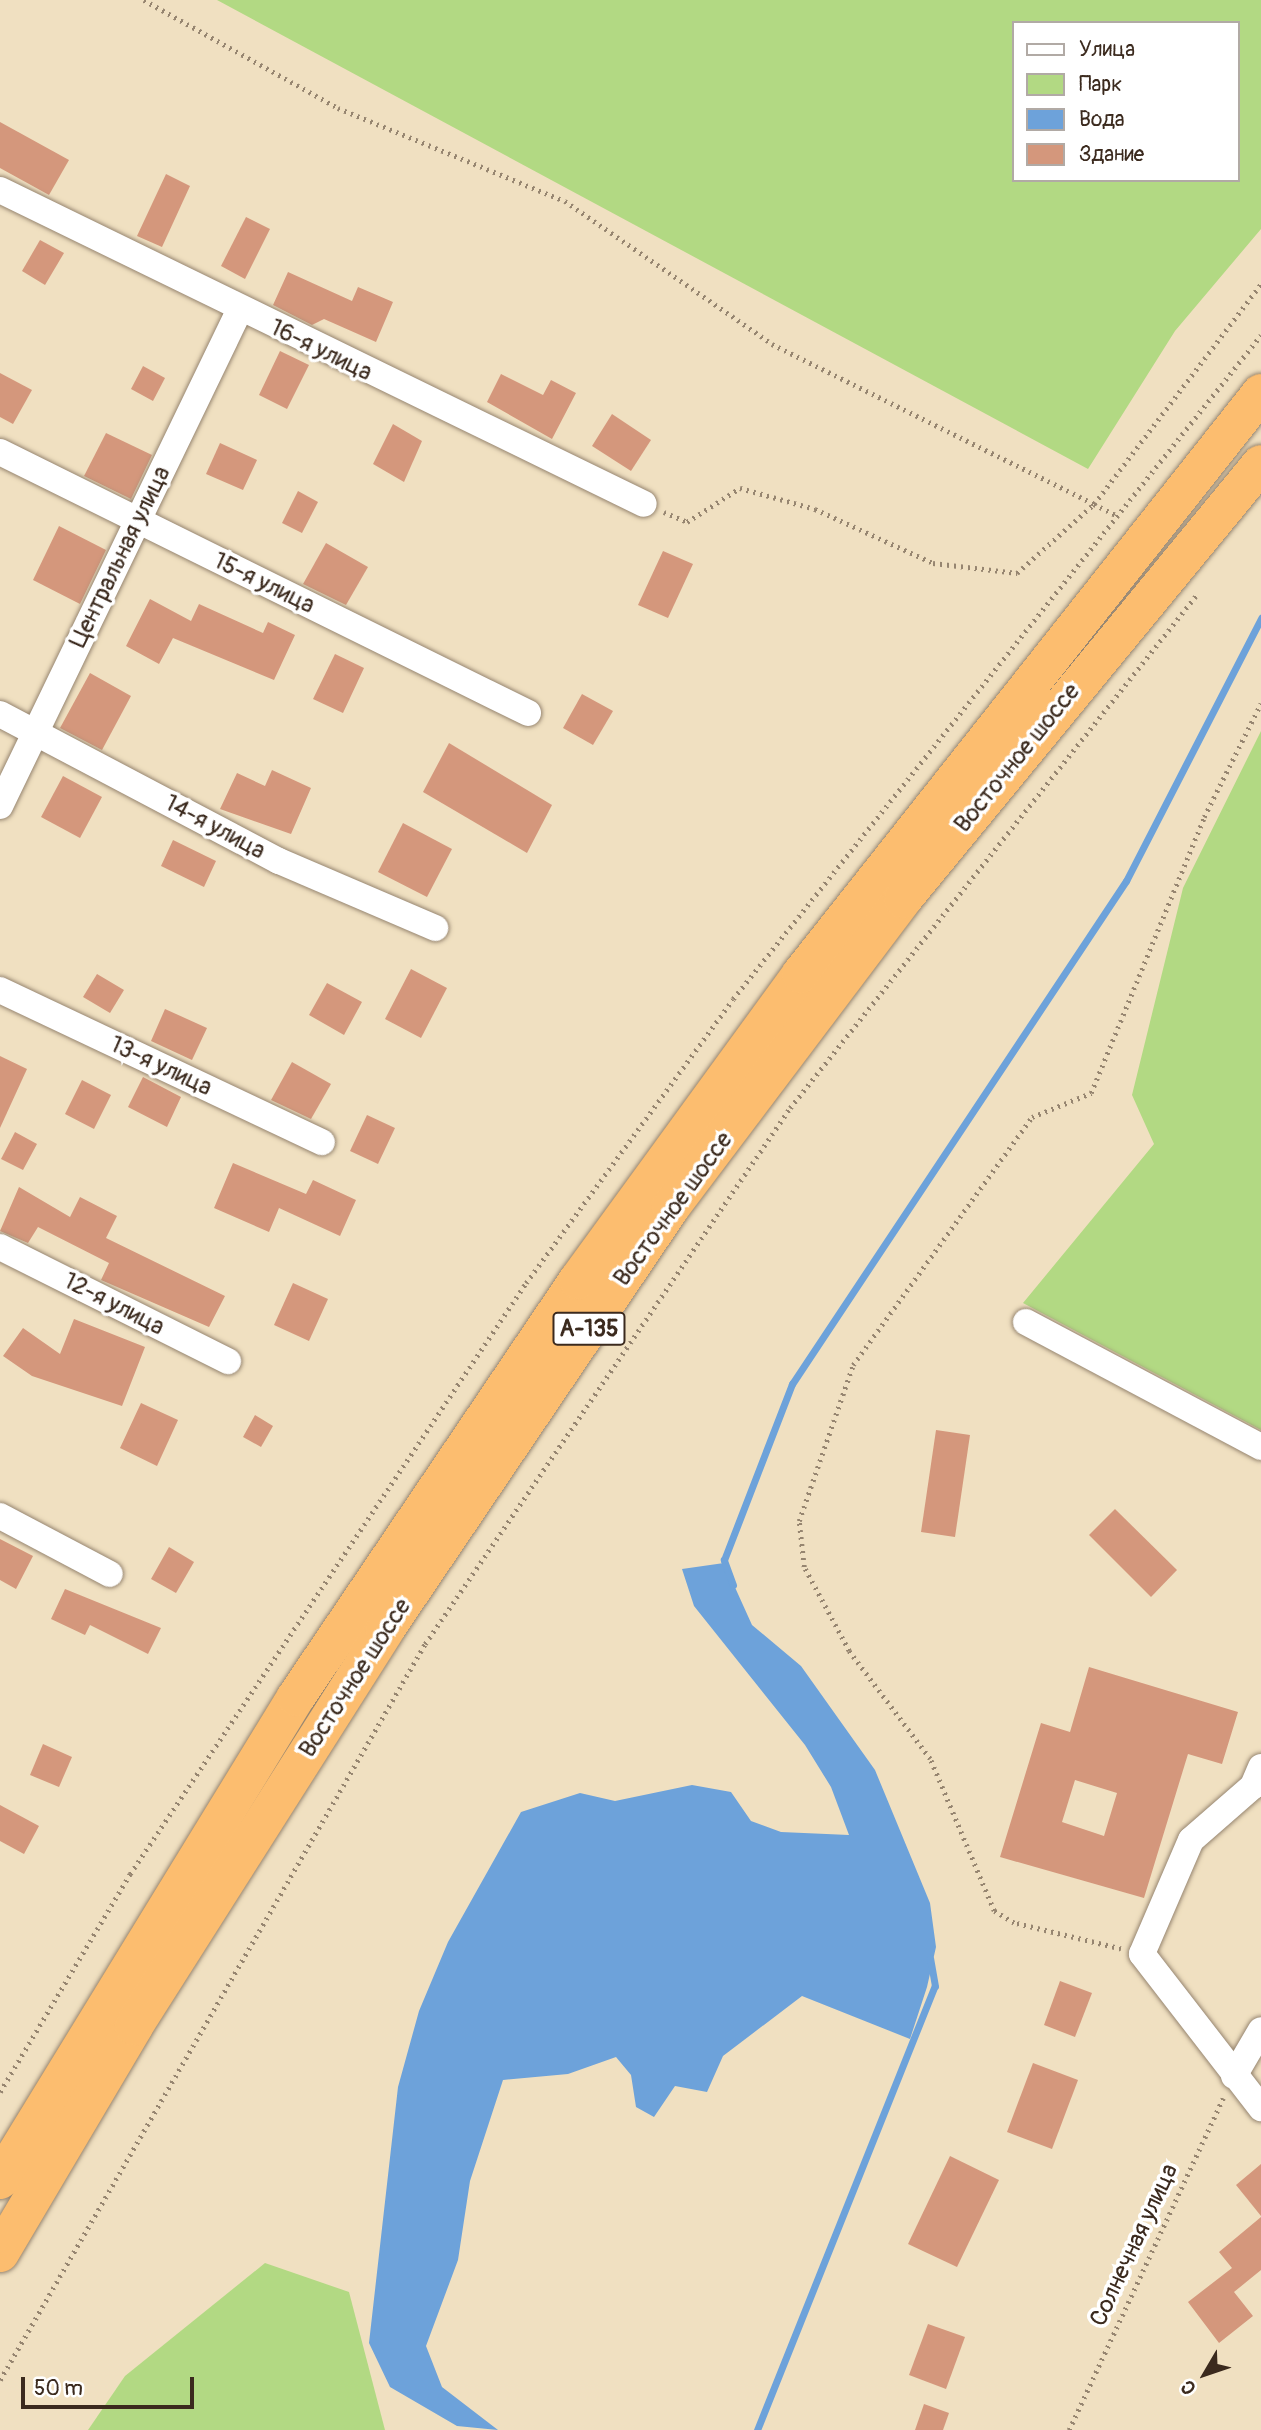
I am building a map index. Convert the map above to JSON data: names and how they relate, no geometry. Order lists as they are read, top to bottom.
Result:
{
  "streets": {
    "highway": ["Восточное шоссе", "А-135"],
    "street": [
      "16-я улица",
      "Центральная улица",
      "15-я улица",
      "14-я улица",
      "13-я улица",
      "12-я улица"
    ],
    "path": ["Солнечная улица"]
  },
  "crossings": [
    ["16-я улица", "Центральная улица"],
    ["Центральная улица", "15-я улица"],
    ["Центральная улица", "14-я улица"]
  ],
  "legend": [
    "Улица",
    "Парк",
    "Вода",
    "Здание"
  ],
  "scale_bar": "50 m",
  "north": "bottom left"
}
